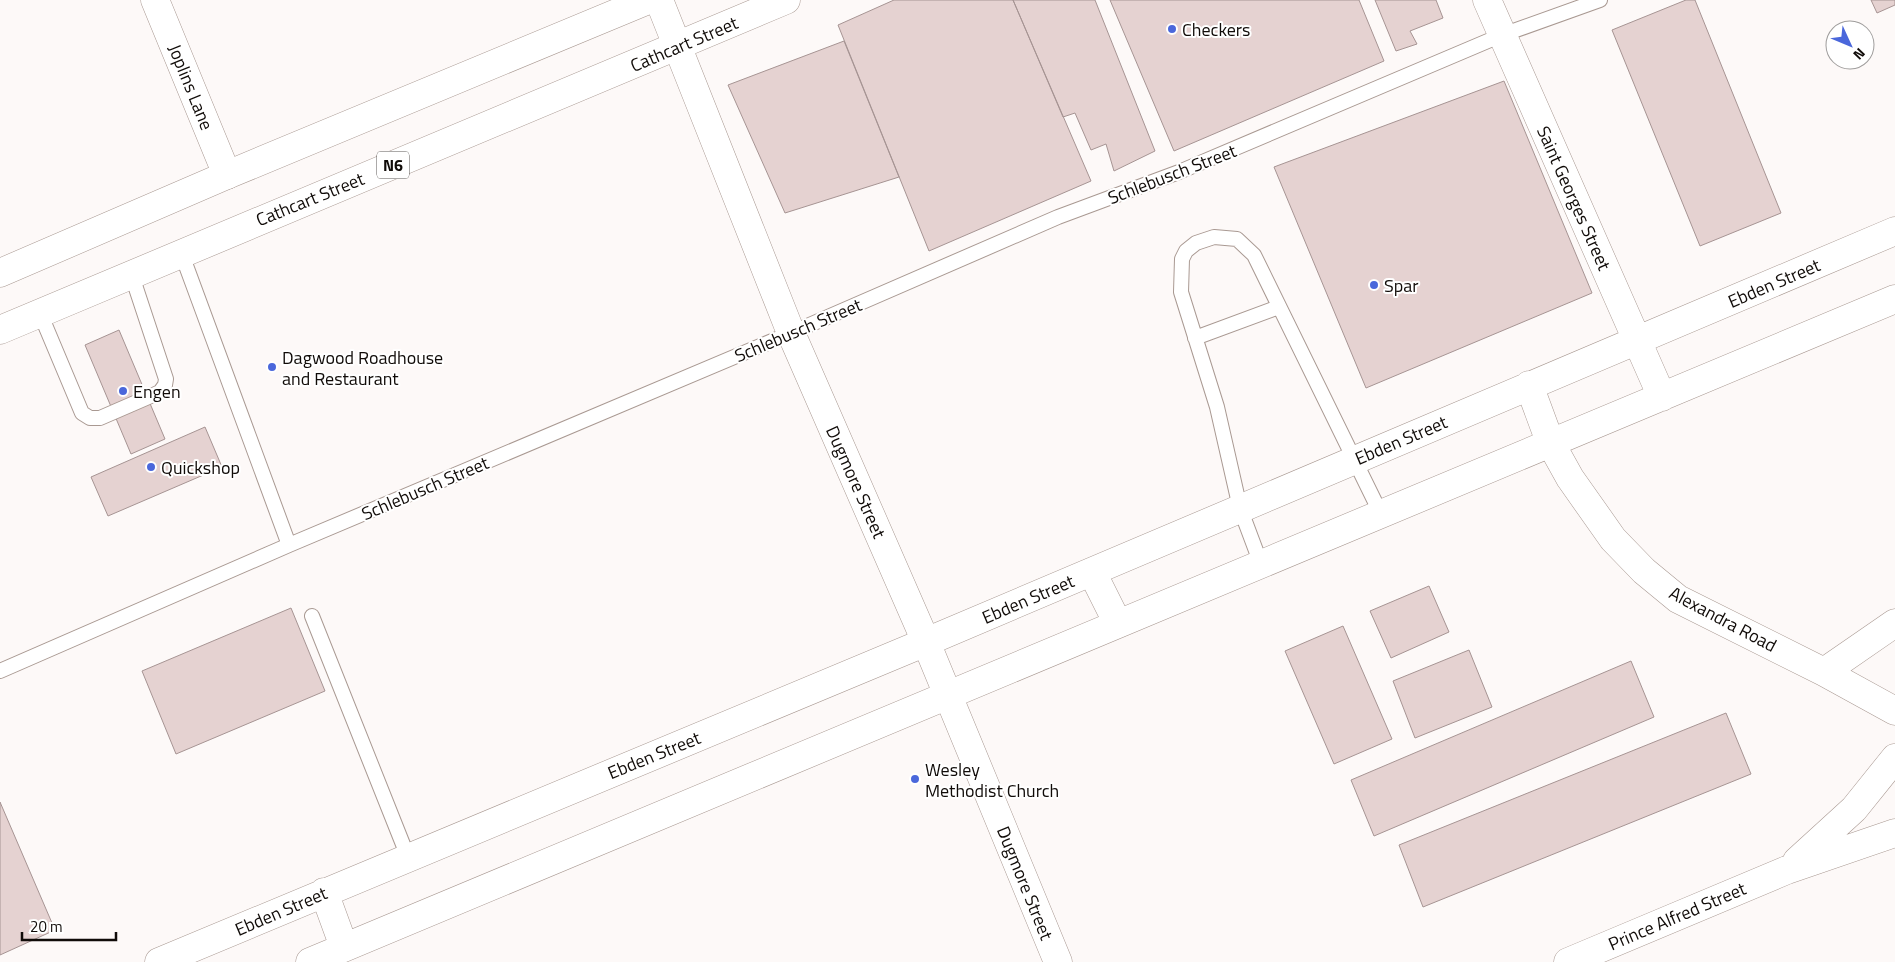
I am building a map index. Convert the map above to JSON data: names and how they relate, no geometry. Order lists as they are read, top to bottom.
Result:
{
  "streets": {
    "main road": [
      "Cathcart Street",
      "Joplins Lane",
      "N6",
      "Saint Georges Street",
      "Ebden Street",
      "Dugmore Street",
      "Alexandra Road",
      "Prince Alfred Street"
    ],
    "lane": ["Schlebusch Street"]
  },
  "crossings": [
    ["Cathcart Street", "Dugmore Street"],
    ["Schlebusch Street", "Saint Georges Street"],
    ["Schlebusch Street", "Dugmore Street"],
    ["Saint Georges Street", "Ebden Street"],
    ["Ebden Street", "Dugmore Street"],
    ["Ebden Street", "Alexandra Road"]
  ],
  "places": [
    "Checkers",
    "Spar",
    "Dagwood Roadhouse and Restaurant",
    "Engen",
    "Quickshop",
    "Wesley Methodist Church"
  ],
  "scale_bar": "20 m",
  "north": "bottom right"
}
